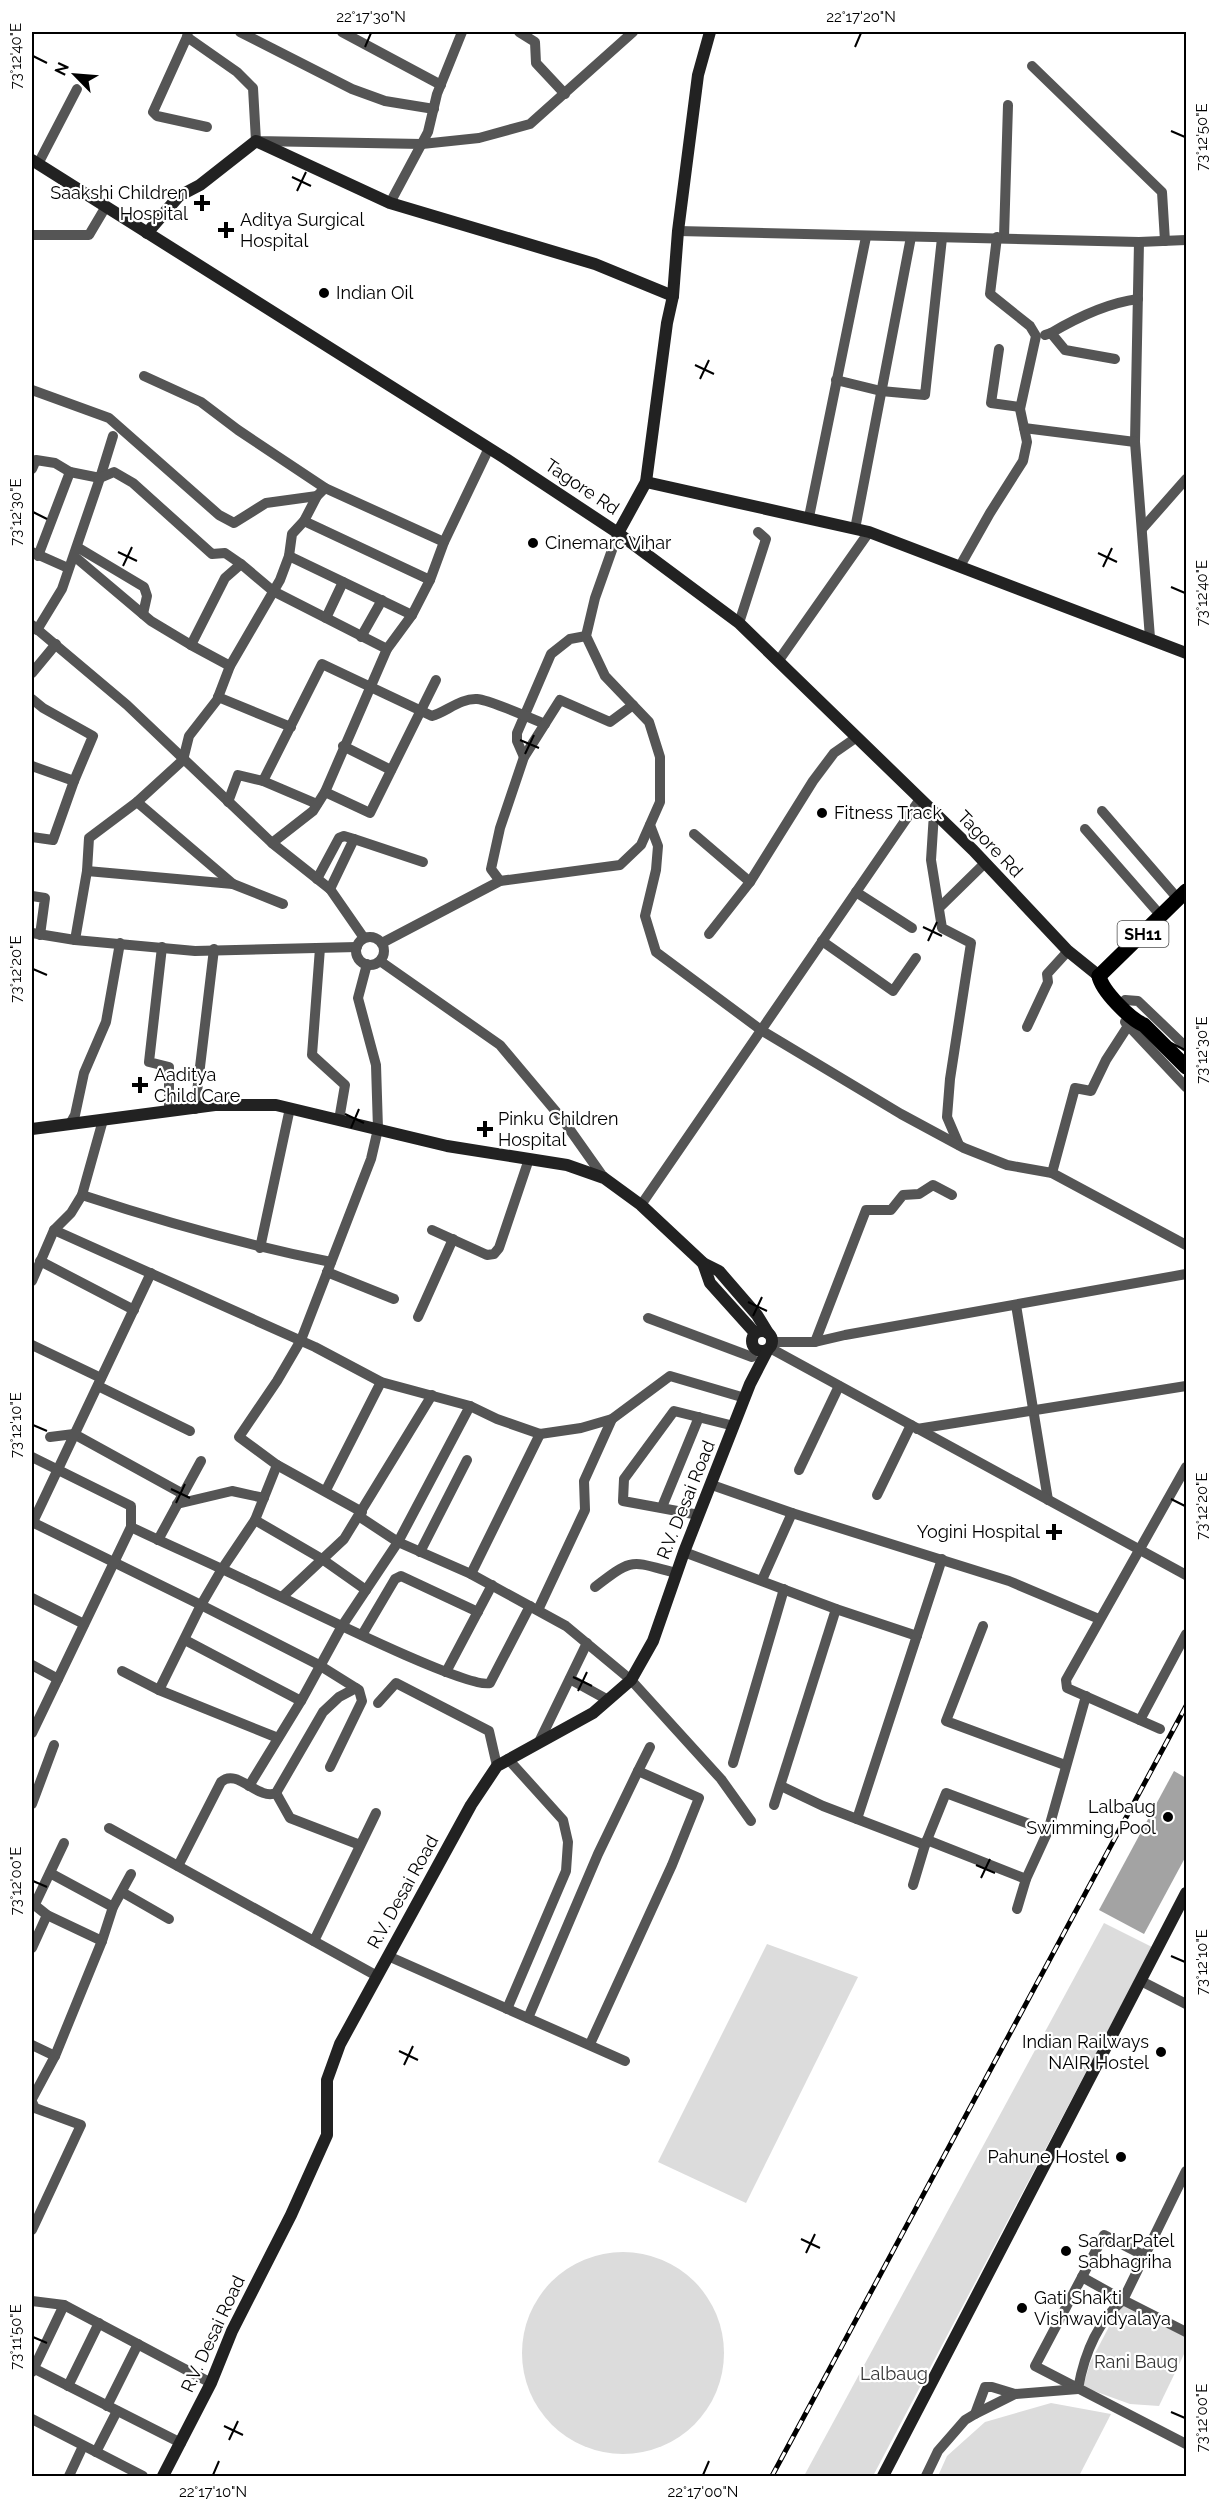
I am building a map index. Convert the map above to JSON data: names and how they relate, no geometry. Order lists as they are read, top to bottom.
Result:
{
  "streets": {
    "main road": ["SH11"],
    "street": ["Tagore Rd", "R.V. Desai Road"]
  },
  "crossings": [
    ["Tagore Rd", "SH11"]
  ],
  "parks": ["Rani Baug", "Lalbaug"],
  "places": {
    "health": [
      "Saakshi Children Hospital",
      "Aditya Surgical Hospital",
      "Aaditya Child Care",
      "Pinku Children Hospital",
      "Yogini Hospital"
    ],
    "other": [
      "Indian Oil",
      "Cinemarc Vihar",
      "Fitness Track",
      "Lalbaug Swimming Pool",
      "Indian Railways NAIR Hostel",
      "Pahune Hostel",
      "SardarPatel Sabhagriha",
      "Gati Shakti Vishwavidyalaya"
    ]
  },
  "north": "top left",
  "coordinates": [
    "22°17'30\"N",
    "22°17'20\"N",
    "73°12'40\"E",
    "73°12'50\"E",
    "73°12'30\"E",
    "73°12'20\"E",
    "73°12'10\"E",
    "73°12'00\"E",
    "73°11'50\"E",
    "22°17'10\"N",
    "22°17'00\"N"
  ]
}
